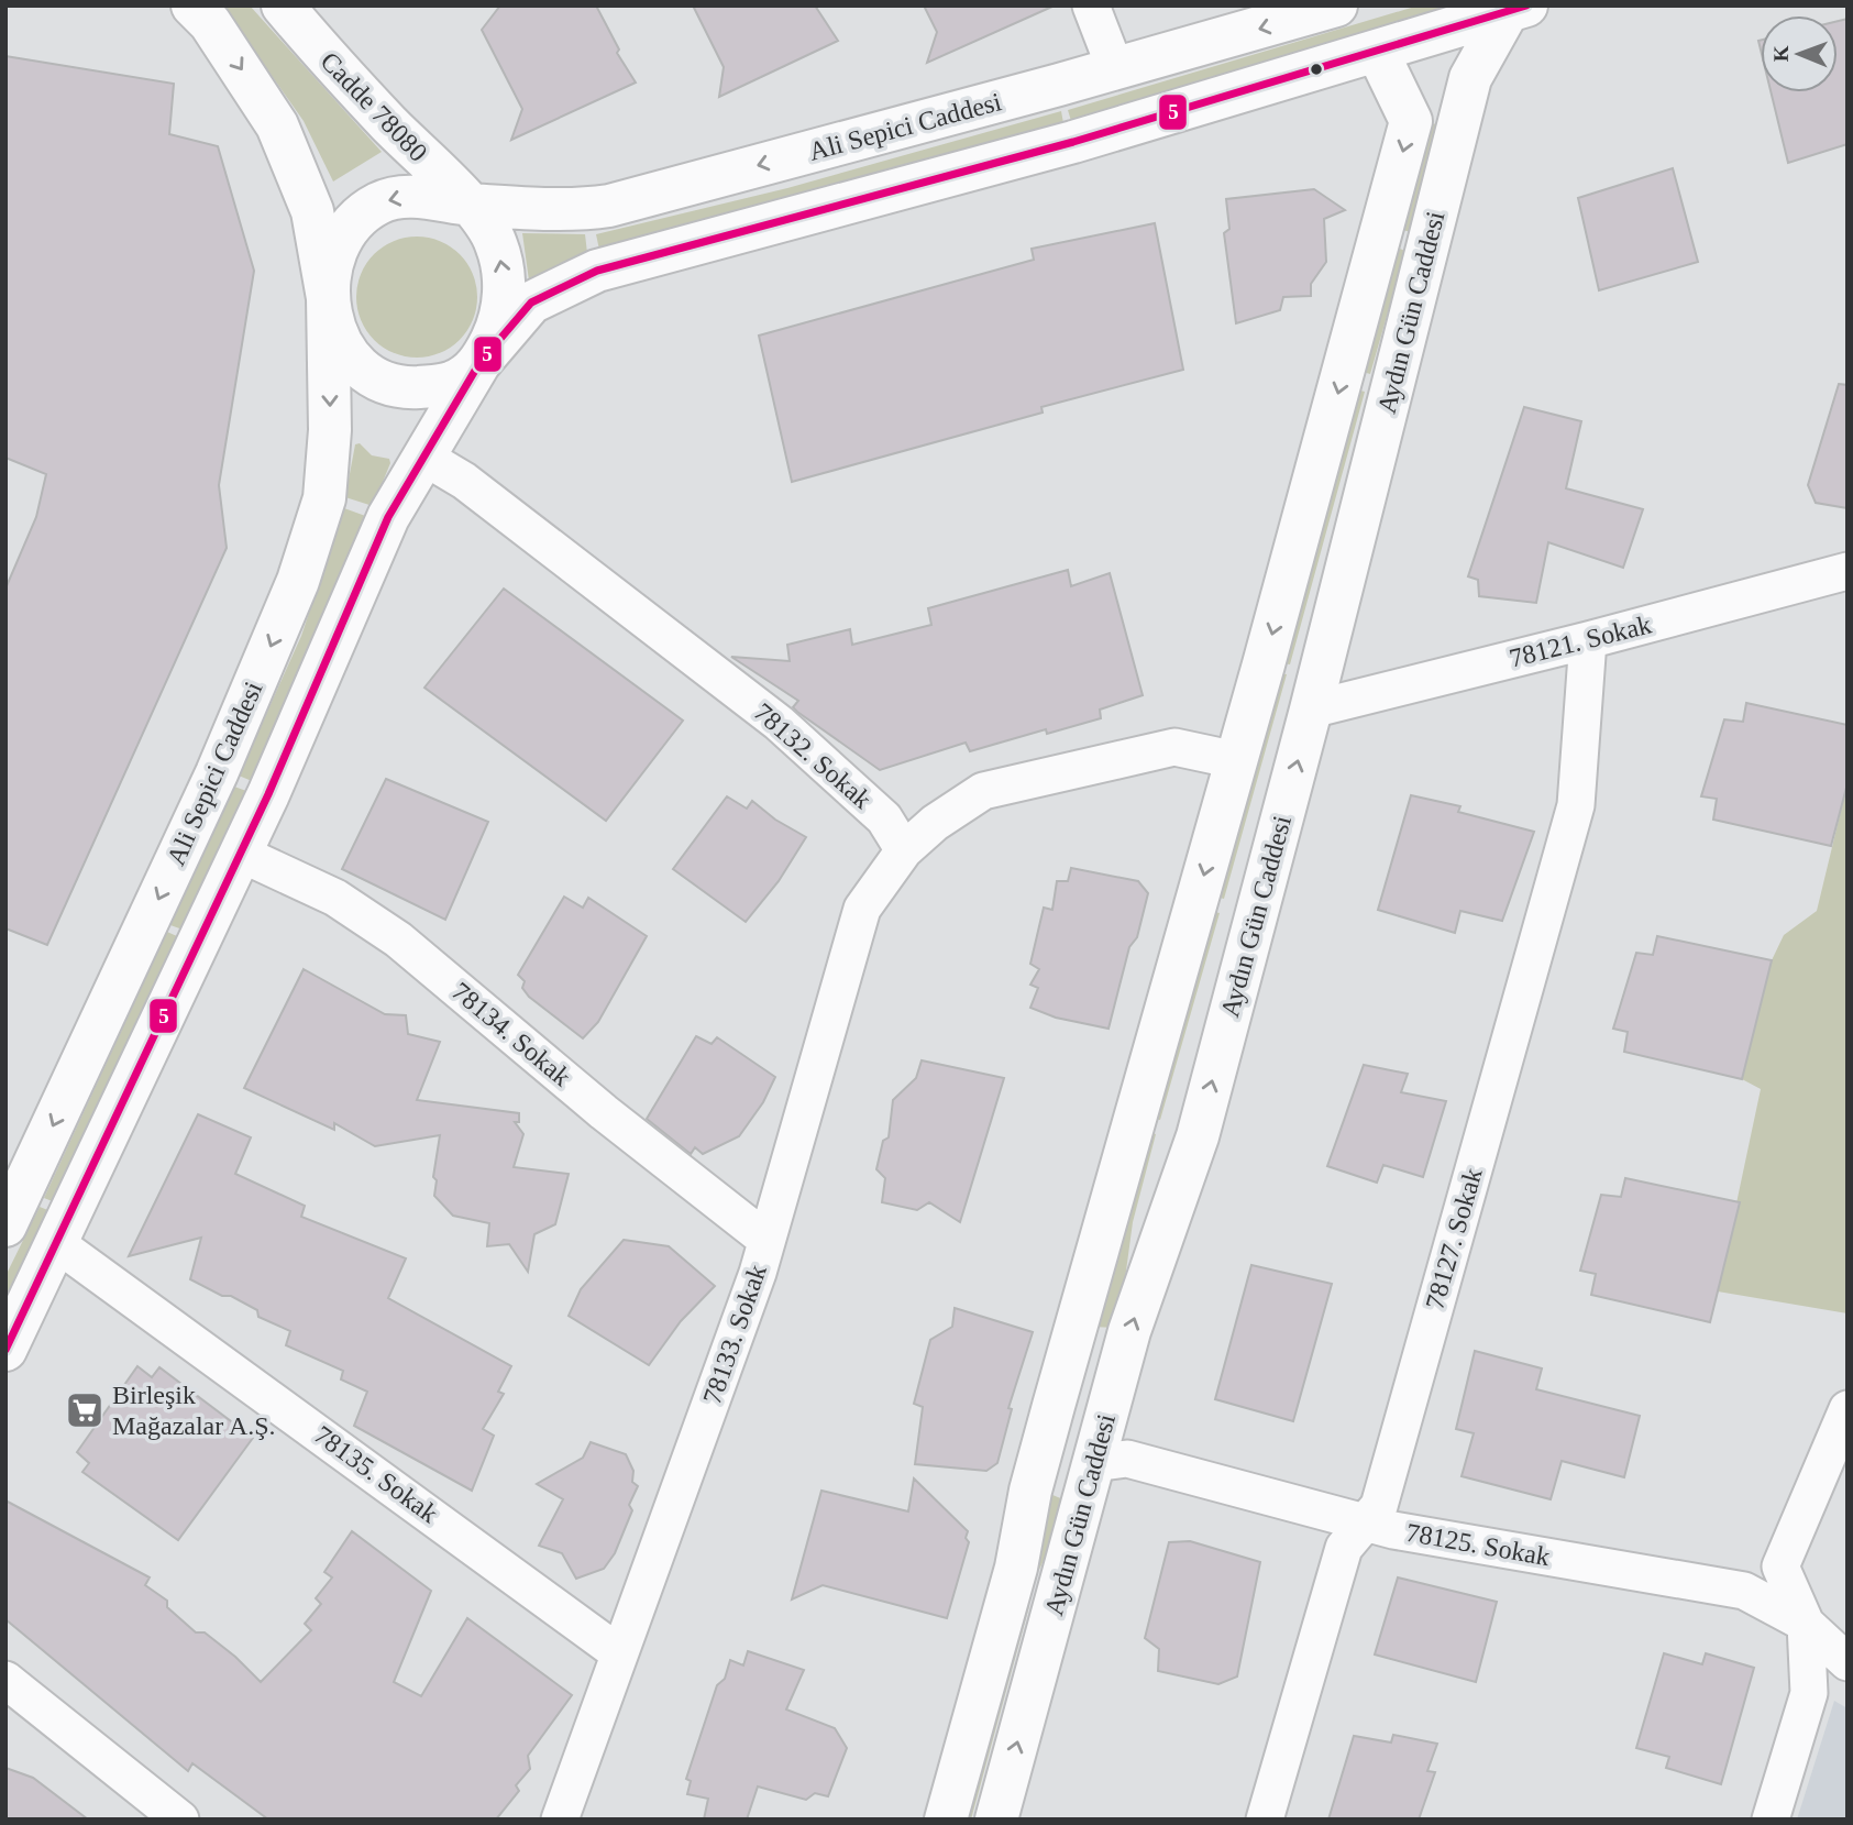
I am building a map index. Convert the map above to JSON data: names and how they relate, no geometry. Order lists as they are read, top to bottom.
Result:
{
  "streets": {
    "main road": ["Cadde 78080", "Ali Sepici Caddesi", "Aydın Gün Caddesi"],
    "street": [
      "78121. Sokak",
      "78132. Sokak",
      "78134. Sokak",
      "78127. Sokak",
      "78133. Sokak",
      "78135. Sokak",
      "78125. Sokak"
    ]
  },
  "crossings": [
    ["Cadde 78080", "Ali Sepici Caddesi"],
    ["Ali Sepici Caddesi", "Aydın Gün Caddesi"],
    ["Ali Sepici Caddesi", "78132. Sokak"],
    ["Ali Sepici Caddesi", "78134. Sokak"],
    ["Ali Sepici Caddesi", "78135. Sokak"],
    ["Aydın Gün Caddesi", "78121. Sokak"],
    ["Aydın Gün Caddesi", "78125. Sokak"],
    ["78121. Sokak", "78127. Sokak"],
    ["78132. Sokak", "78133. Sokak"],
    ["78134. Sokak", "78133. Sokak"],
    ["78127. Sokak", "78125. Sokak"],
    ["78133. Sokak", "78135. Sokak"]
  ],
  "places": {
    "supermarket": ["Birleşik Mağazalar A.Ş."]
  },
  "lines": ["transit line 5"],
  "north": "left"
}
